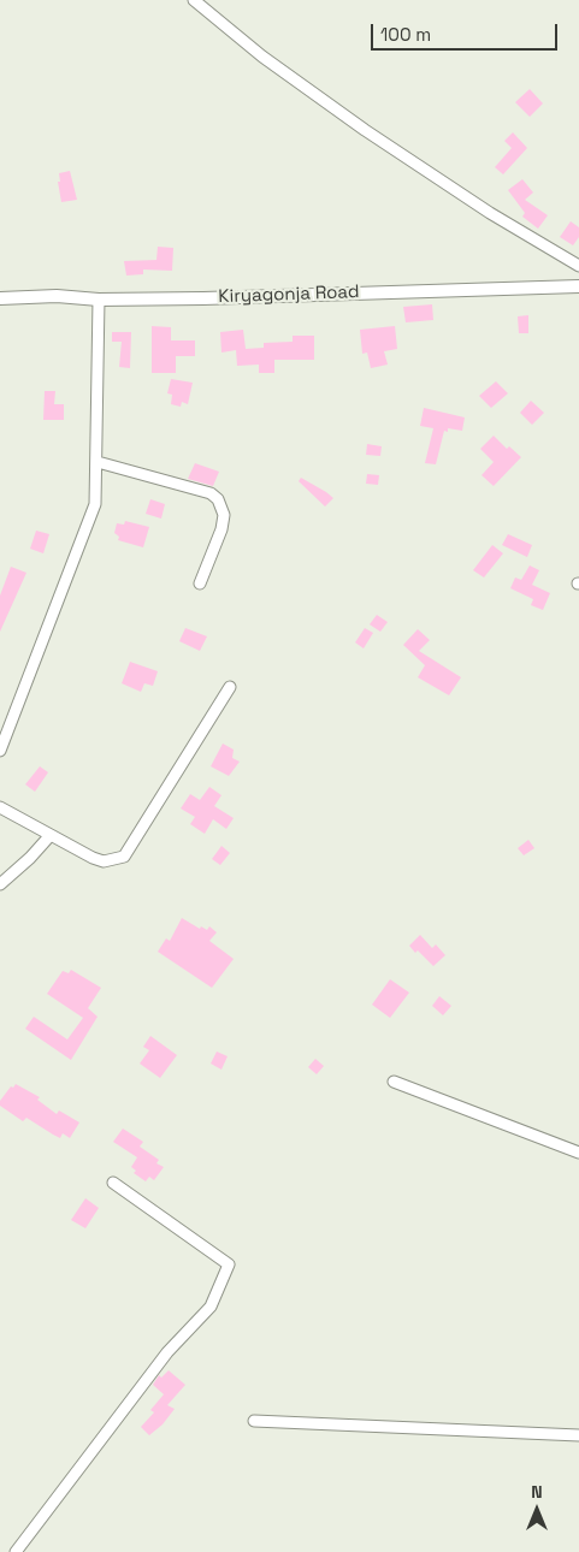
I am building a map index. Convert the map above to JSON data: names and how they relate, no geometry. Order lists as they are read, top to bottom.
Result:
{
  "streets": {
    "street": ["Kiryagonja Road"]
  },
  "scale_bar": "100 m",
  "north": "top"
}
